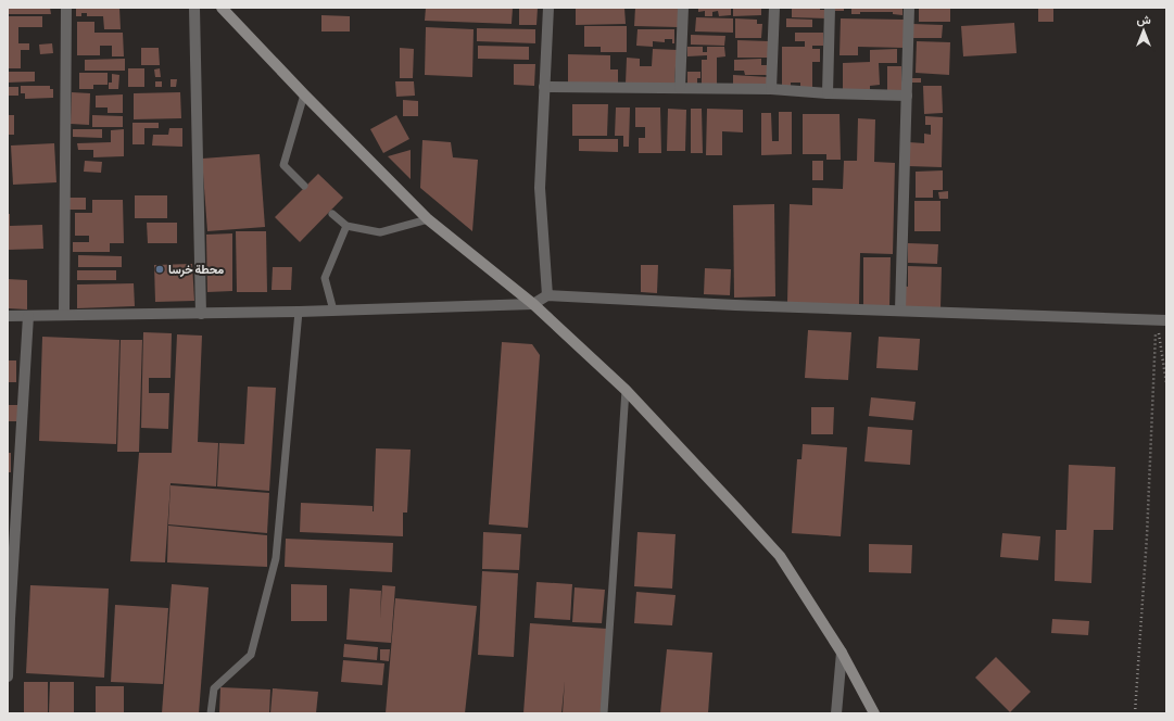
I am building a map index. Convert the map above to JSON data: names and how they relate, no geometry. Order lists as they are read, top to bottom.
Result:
{
  "places": ["محطة خرسا"],
  "north": "top"
}
